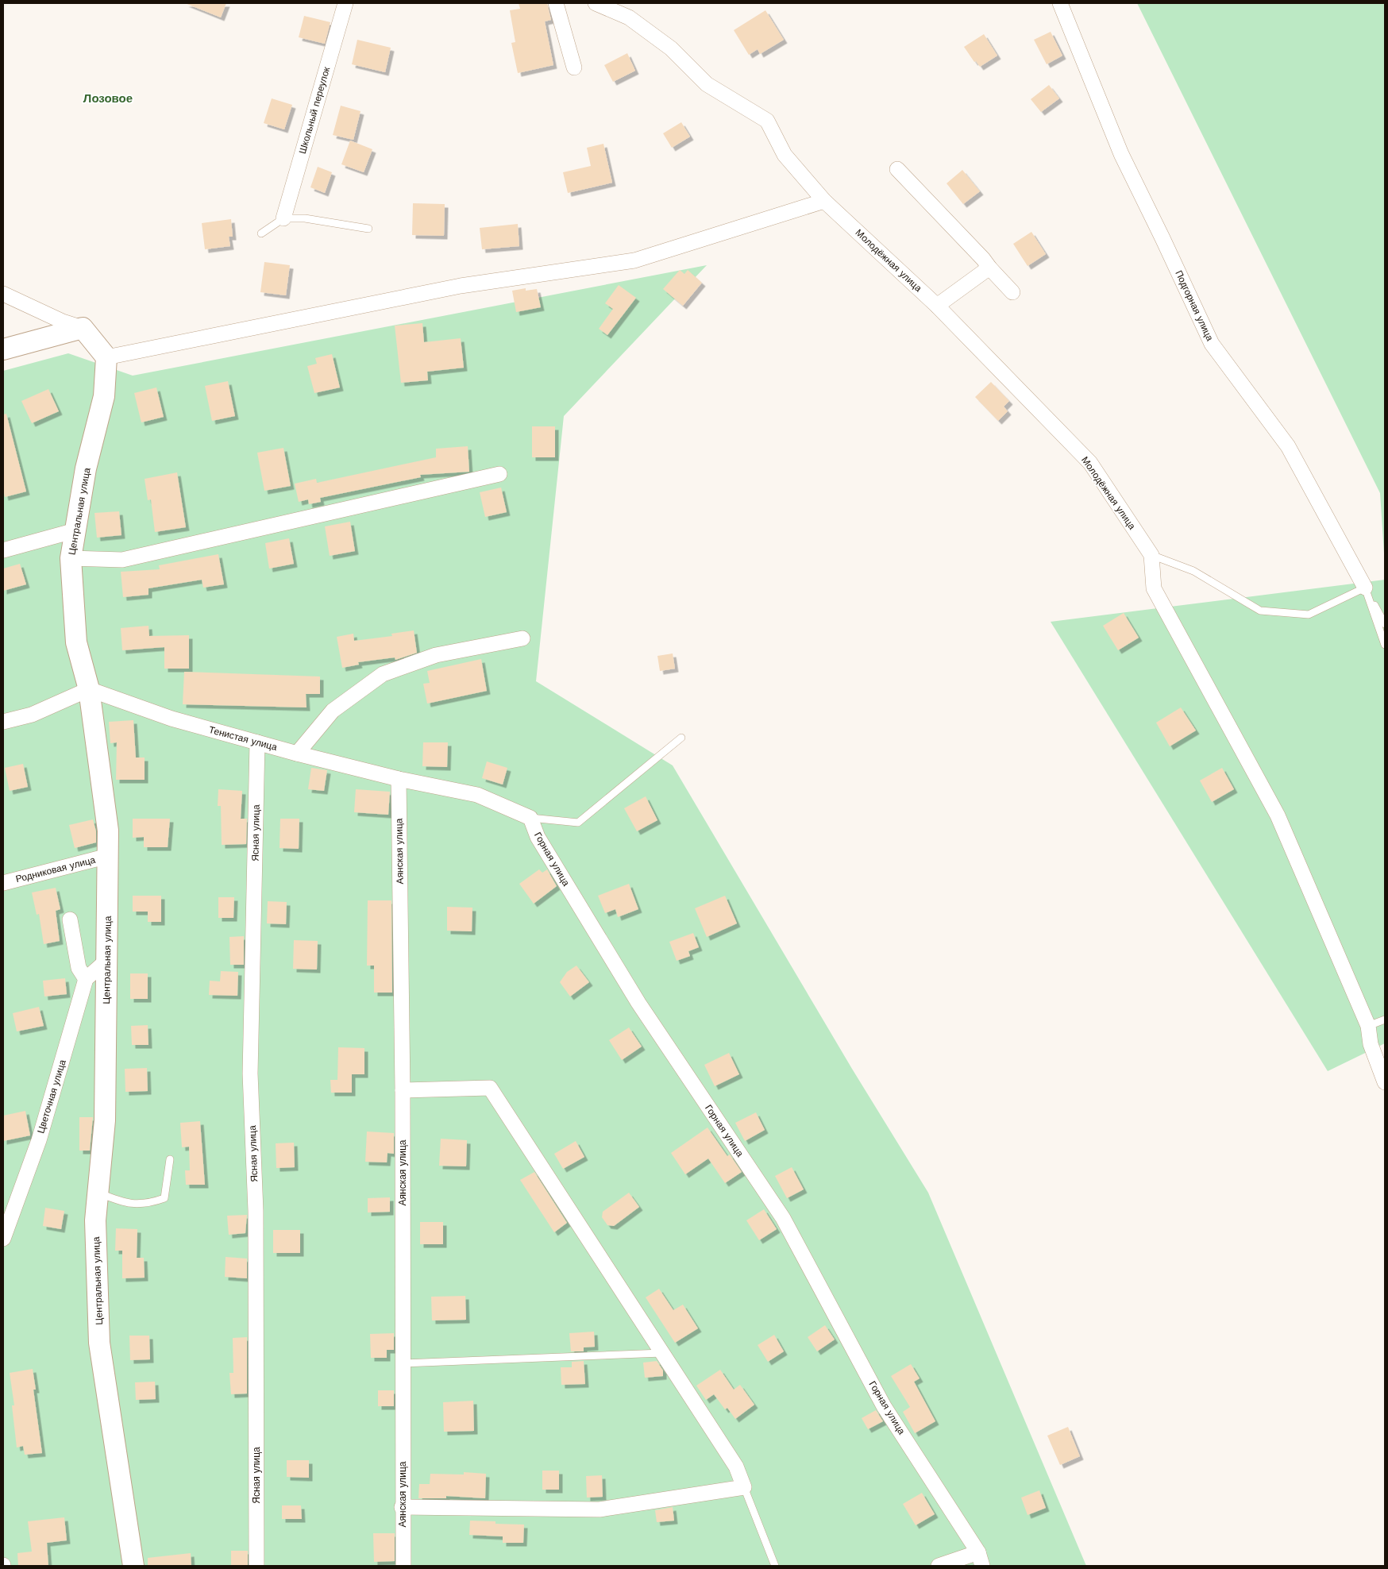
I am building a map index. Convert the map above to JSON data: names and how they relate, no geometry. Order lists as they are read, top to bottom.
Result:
{
  "streets": {
    "main road": ["Центральная улица"],
    "street": [
      "Школьный переулок",
      "Молодёжная улица",
      "Подгорная улица",
      "Тенистая улица",
      "Ясная улица",
      "Аянская улица",
      "Горная улица",
      "Родниковая улица",
      "Цветочная улица"
    ]
  },
  "crossings": [
    ["Центральная улица", "Тенистая улица"],
    ["Центральная улица", "Родниковая улица"],
    ["Тенистая улица", "Ясная улица"],
    ["Тенистая улица", "Аянская улица"]
  ],
  "districts": ["Лозовое"]
}
